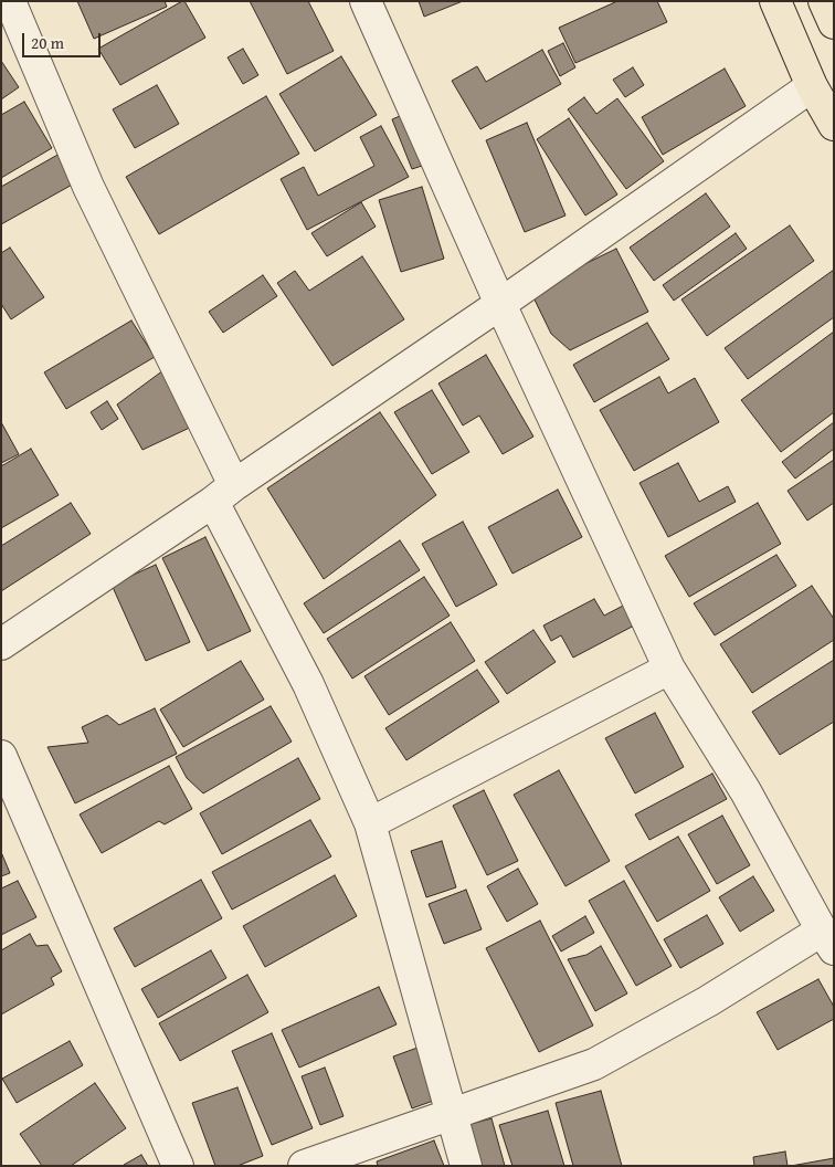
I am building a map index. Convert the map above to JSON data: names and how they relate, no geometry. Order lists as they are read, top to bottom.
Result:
{
  "scale_bar": "20 m"
}
